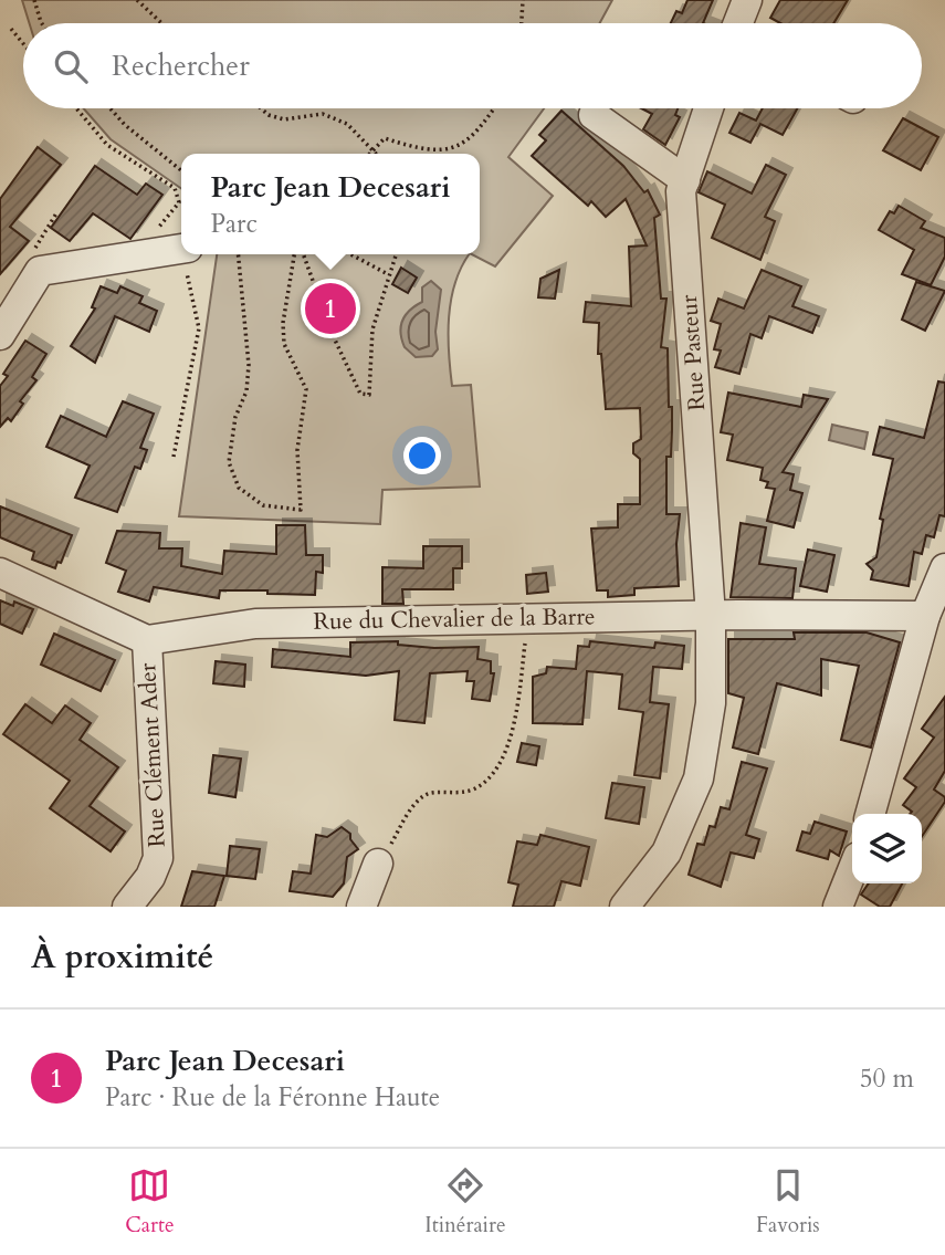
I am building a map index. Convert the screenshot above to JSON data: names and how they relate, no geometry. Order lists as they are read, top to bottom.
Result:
{
  "streets": {
    "street": ["Rue Pasteur", "Rue du Chevalier de la Barre", "Rue Clément Ader"]
  },
  "crossings": [
    ["Rue Pasteur", "Rue du Chevalier de la Barre"],
    ["Rue du Chevalier de la Barre", "Rue Clément Ader"]
  ],
  "page": {
    "search": "Rechercher",
    "popup": ["Parc Jean Decesari", "Parc"],
    "pins": "1",
    "heading": "À proximité",
    "list": [
      {
        "mark": "1",
        "name": "Parc Jean Decesari",
        "note": "Parc · Rue de la Féronne Haute",
        "value": "50 m"
      }
    ],
    "nav": ["Carte", "Itinéraire", "Favoris"]
  }
}
